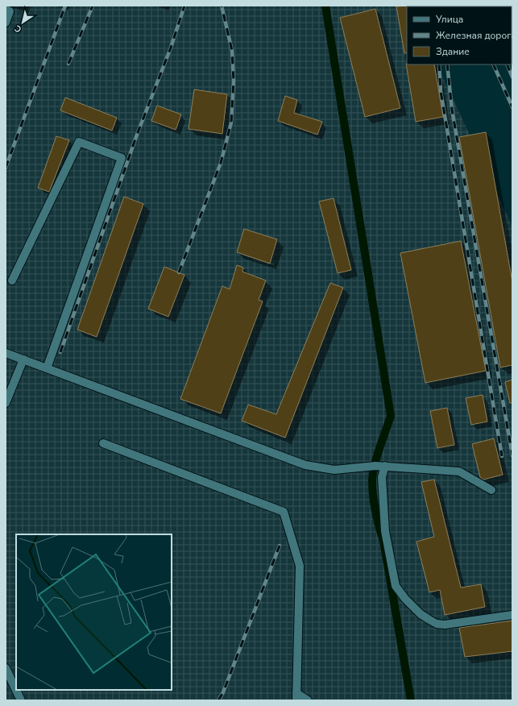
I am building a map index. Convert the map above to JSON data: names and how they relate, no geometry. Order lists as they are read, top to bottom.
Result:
{
  "legend": ["Улица", "Железная дорога", "Здание"],
  "north": "bottom left"
}
